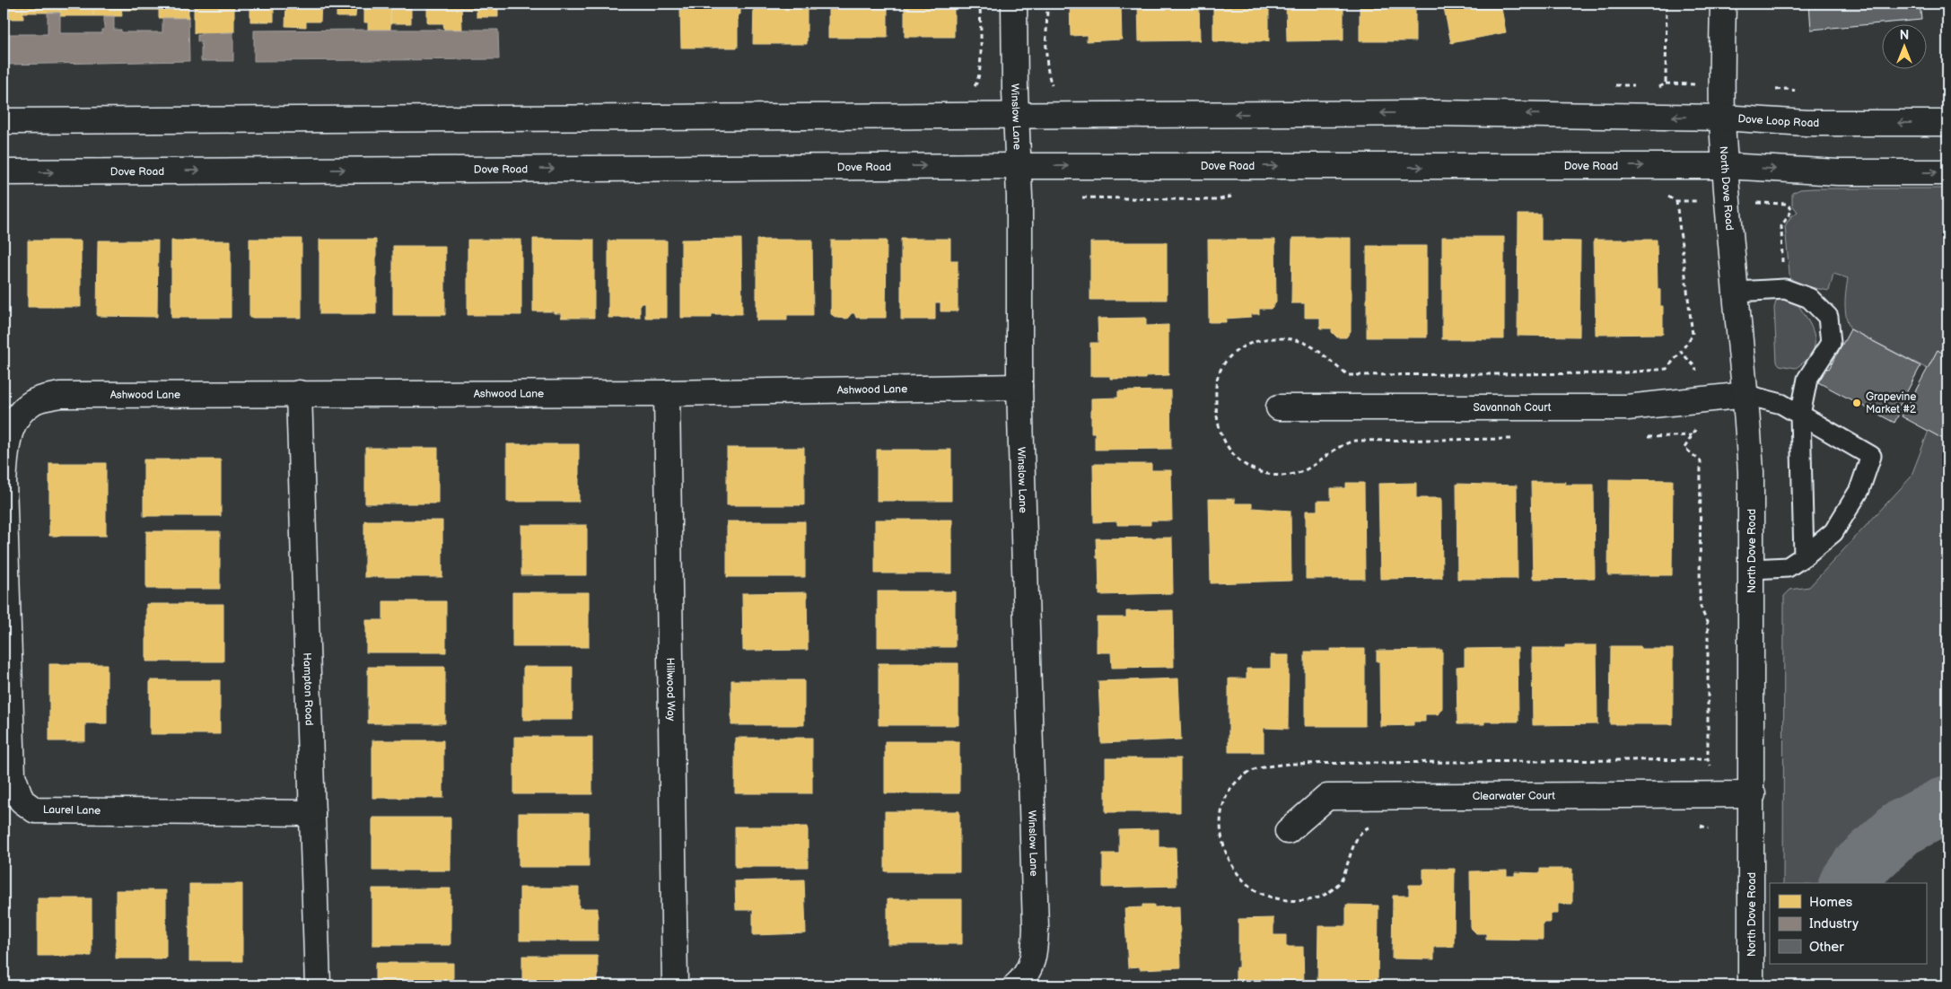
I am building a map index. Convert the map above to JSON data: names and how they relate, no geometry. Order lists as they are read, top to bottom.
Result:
{
  "streets": {
    "street": [
      "Winslow Lane",
      "Dove Loop Road",
      "Dove Road",
      "North Dove Road",
      "Ashwood Lane",
      "Savannah Court",
      "Hampton Road",
      "Hillwood Way",
      "Clearwater Court",
      "Laurel Lane"
    ]
  },
  "crossings": [
    ["Winslow Lane", "Dove Road"],
    ["Winslow Lane", "Ashwood Lane"],
    ["Dove Loop Road", "North Dove Road"],
    ["Dove Road", "North Dove Road"],
    ["North Dove Road", "Savannah Court"],
    ["North Dove Road", "Clearwater Court"],
    ["Ashwood Lane", "Hampton Road"],
    ["Ashwood Lane", "Hillwood Way"],
    ["Ashwood Lane", "Laurel Lane"],
    ["Hampton Road", "Laurel Lane"]
  ],
  "places": ["Grapevine Market #2"],
  "legend": ["Homes", "Industry", "Other"],
  "north": "top"
}
